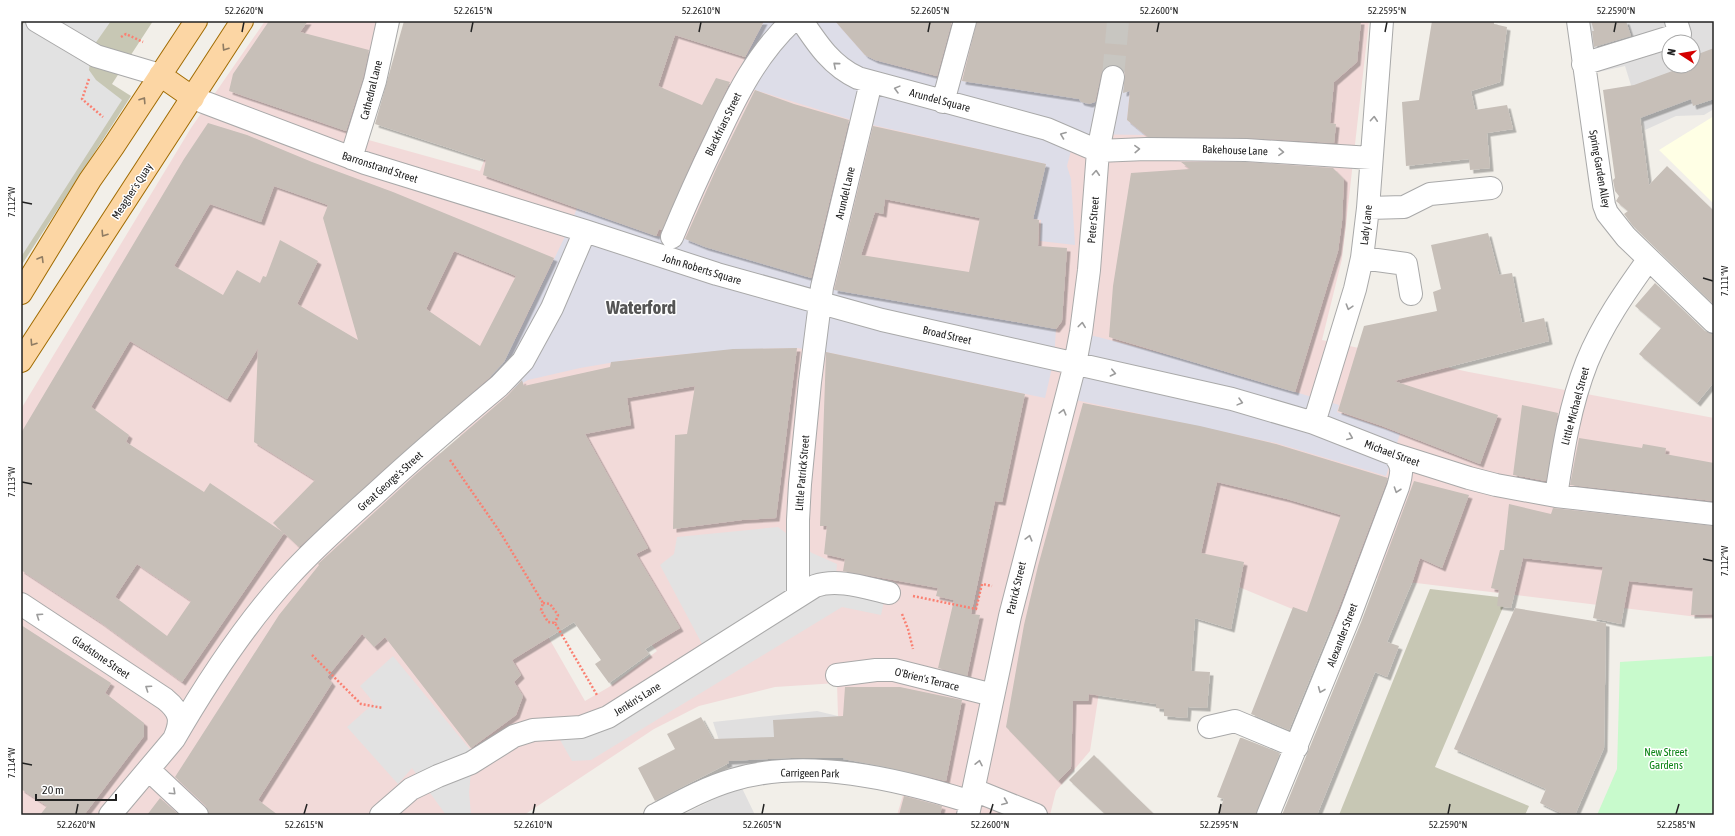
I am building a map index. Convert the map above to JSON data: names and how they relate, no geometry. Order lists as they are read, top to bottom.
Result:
{
  "streets": {
    "main road": ["Meagher's Quay"],
    "street": [
      "Cathedral Lane",
      "Arundel Square",
      "Blackfriars Street",
      "Bakehouse Lane",
      "Barronstrand Street",
      "Spring Garden Alley",
      "Arundel Lane",
      "Peter Street",
      "Lady Lane",
      "John Roberts Square",
      "Broad Street",
      "Little Michael Street",
      "Michael Street",
      "Little Patrick Street",
      "Great George's Street",
      "Patrick Street",
      "Alexander Street",
      "Gladstone Street",
      "O'Brien's Terrace",
      "Jenkin's Lane",
      "Carrigeen Park"
    ]
  },
  "crossings": [
    ["Cathedral Lane", "Barronstrand Street"],
    ["Arundel Square", "Bakehouse Lane"],
    ["Arundel Square", "Arundel Lane"],
    ["Arundel Square", "Peter Street"],
    ["Bakehouse Lane", "Peter Street"],
    ["Bakehouse Lane", "Lady Lane"],
    ["Barronstrand Street", "Meagher's Quay"],
    ["Barronstrand Street", "John Roberts Square"],
    ["Barronstrand Street", "Great George's Street"],
    ["Spring Garden Alley", "Little Michael Street"],
    ["Arundel Lane", "John Roberts Square"],
    ["Arundel Lane", "Broad Street"],
    ["Arundel Lane", "Little Patrick Street"],
    ["Peter Street", "Broad Street"],
    ["Peter Street", "Michael Street"],
    ["Peter Street", "Patrick Street"],
    ["Lady Lane", "Michael Street"],
    ["John Roberts Square", "Broad Street"],
    ["John Roberts Square", "Great George's Street"],
    ["Broad Street", "Michael Street"],
    ["Broad Street", "Patrick Street"],
    ["Little Michael Street", "Michael Street"],
    ["Michael Street", "Patrick Street"],
    ["Michael Street", "Alexander Street"],
    ["Little Patrick Street", "Jenkin's Lane"],
    ["Great George's Street", "Gladstone Street"],
    ["Patrick Street", "O'Brien's Terrace"],
    ["Patrick Street", "Carrigeen Park"]
  ],
  "one_way": [
    "Arundel Square",
    "Bakehouse Lane",
    "Peter Street",
    "Michael Street",
    "Patrick Street",
    "Alexander Street",
    "Gladstone Street"
  ],
  "districts": ["Waterford"],
  "parks": ["New Street Gardens"],
  "scale_bar": "20 m",
  "north": "left",
  "coordinates": [
    "52.2620°N",
    "52.2615°N",
    "52.2610°N",
    "52.2605°N",
    "52.2600°N",
    "52.2595°N",
    "52.2590°N",
    "7.112°W",
    "7.111°W",
    "7.113°W",
    "7.114°W",
    "52.2585°N"
  ]
}
